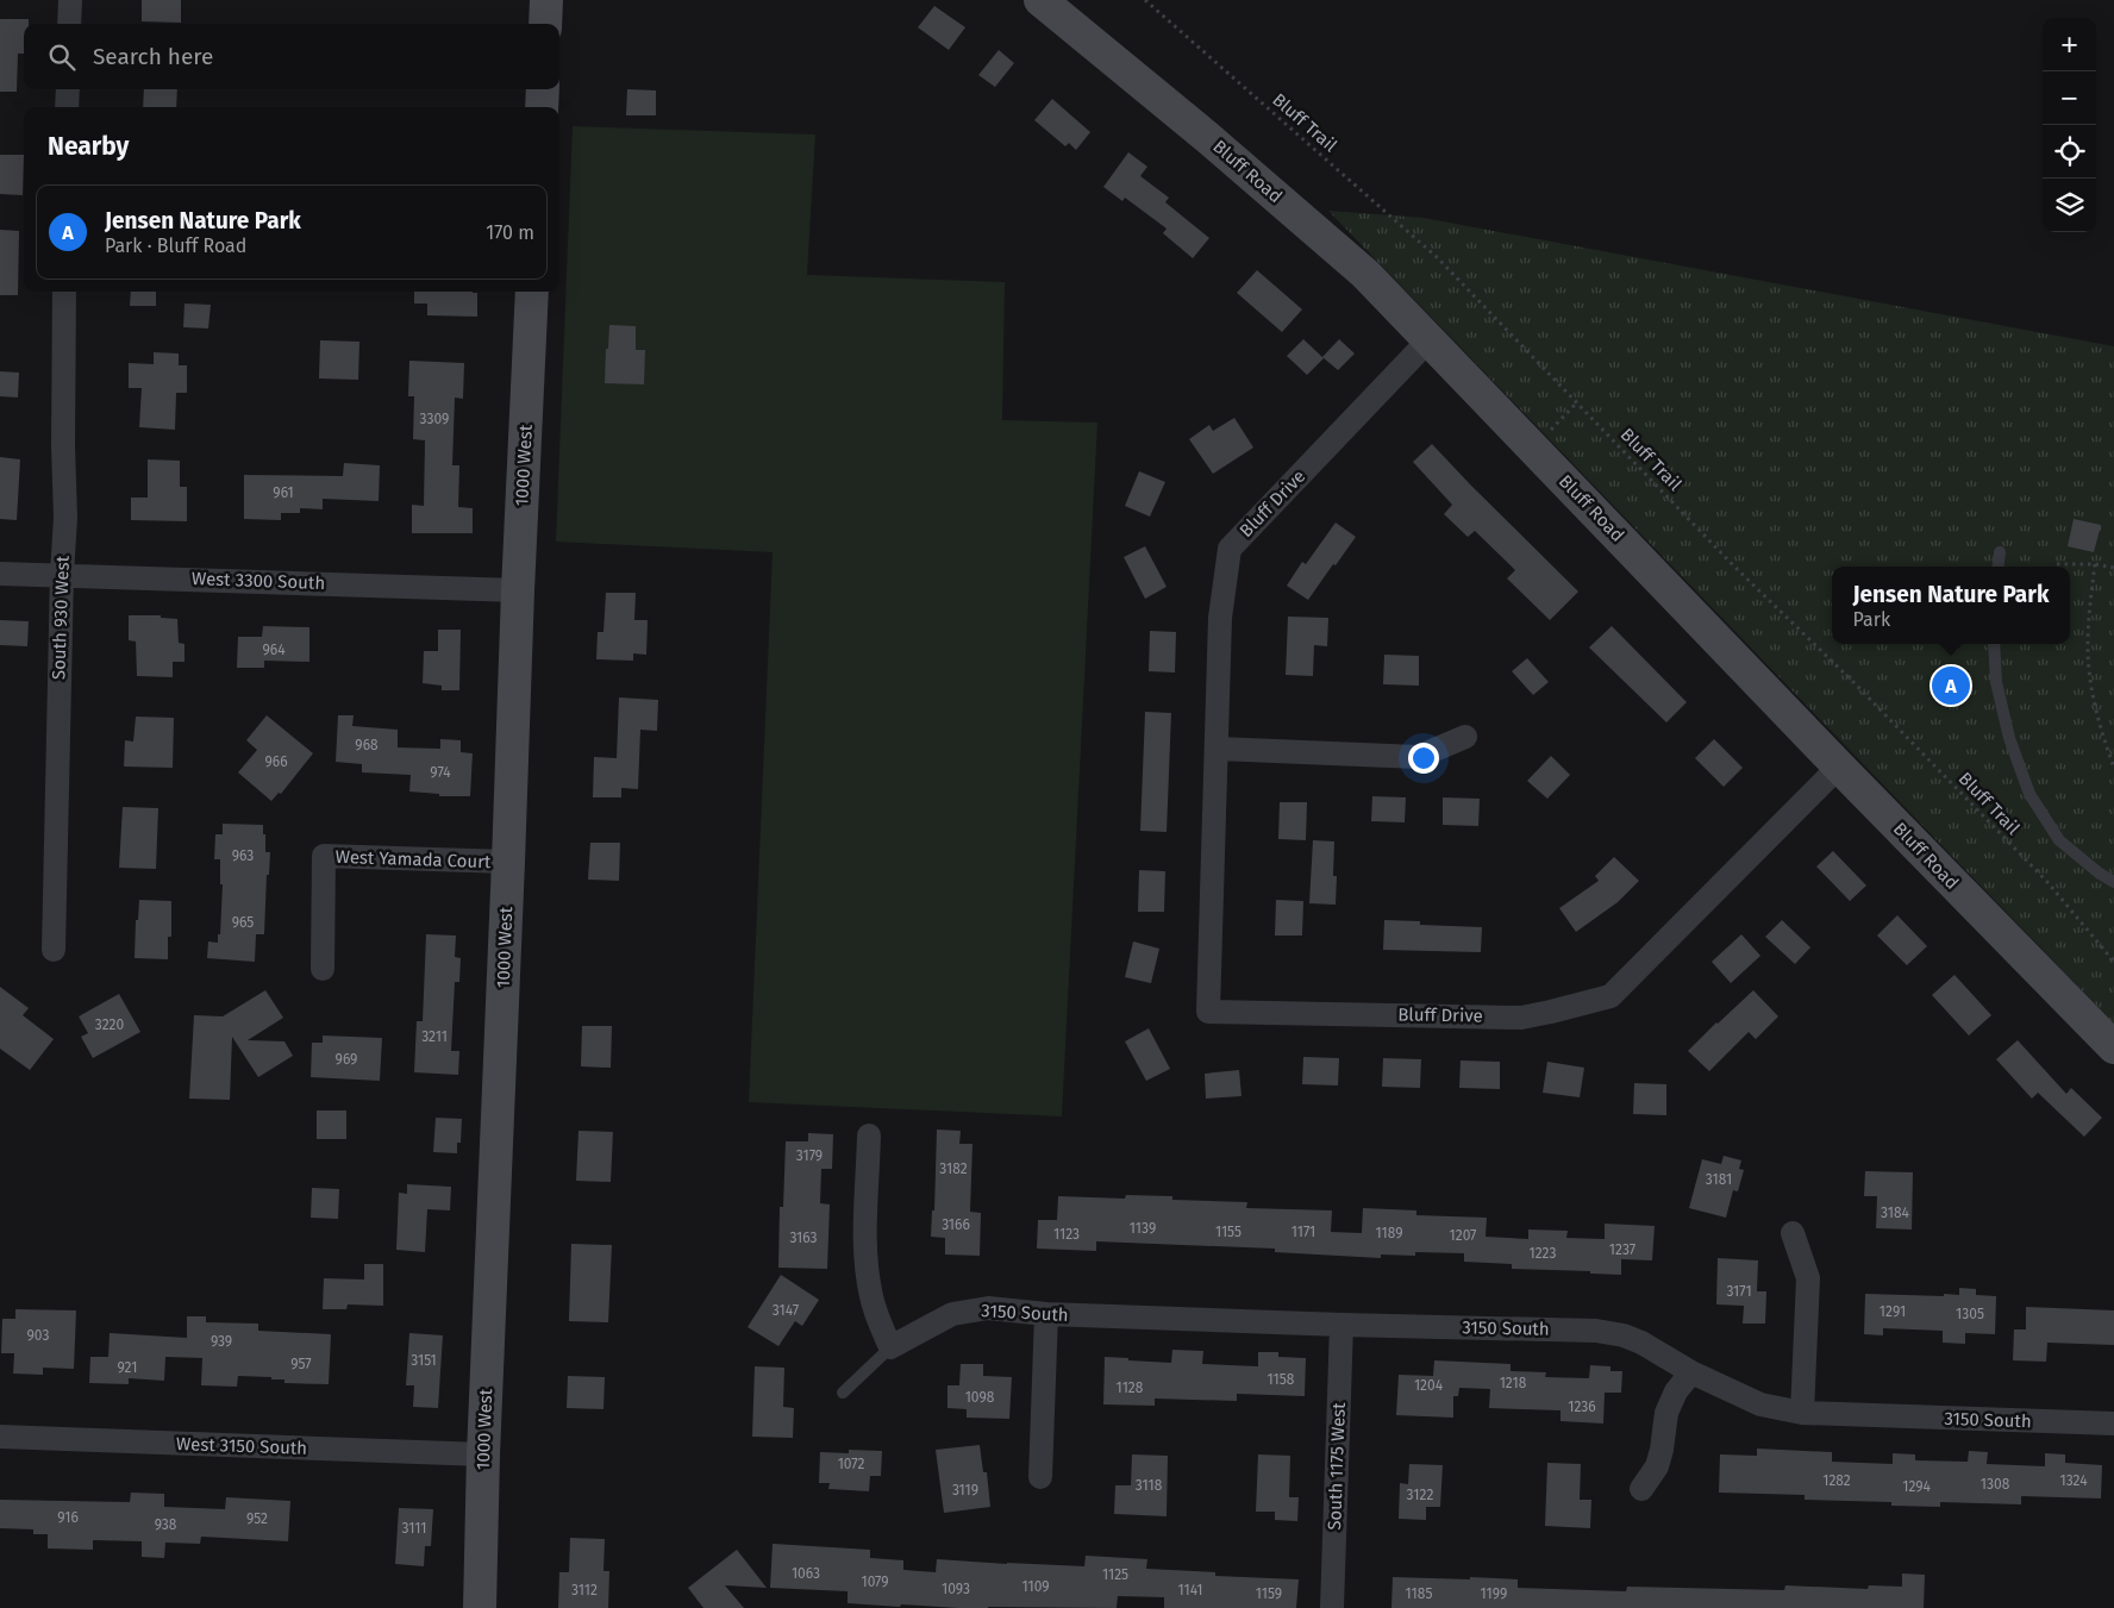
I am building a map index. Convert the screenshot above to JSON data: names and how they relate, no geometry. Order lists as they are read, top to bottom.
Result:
{
  "streets": {
    "main road": ["Bluff Road", "1000 West"],
    "street": [
      "Bluff Drive",
      "West 3300 South",
      "South 930 West",
      "West Yamada Court",
      "3150 South",
      "West 3150 South",
      "South 1175 West"
    ],
    "path": ["Bluff Trail"]
  },
  "crossings": [
    ["Bluff Road", "Bluff Drive"],
    ["1000 West", "West 3300 South"],
    ["1000 West", "West Yamada Court"],
    ["1000 West", "West 3150 South"],
    ["West 3300 South", "South 930 West"],
    ["3150 South", "South 1175 West"]
  ],
  "house_numbers": [
    "3309",
    "961",
    "964",
    "968",
    "966",
    "974",
    "963",
    "965",
    "3220",
    "3211",
    "969",
    "3179",
    "3182",
    "3181",
    "3184",
    "3166",
    "1139",
    "1155",
    "1171",
    "1189",
    "1123",
    "1207",
    "3163",
    "1237",
    "1223",
    "3171",
    "3147",
    "1291",
    "1305",
    "903",
    "939",
    "3151",
    "957",
    "921",
    "1158",
    "1218",
    "1204",
    "1128",
    "1098",
    "1236",
    "1072",
    "1282",
    "1324",
    "1308",
    "3118",
    "1294",
    "3119",
    "3122",
    "916",
    "952",
    "938",
    "3111",
    "1063",
    "1125",
    "1079",
    "1109",
    "1093",
    "3112",
    "1141",
    "1159",
    "1185",
    "1199"
  ],
  "page": {
    "map_buttons": ["+", "−"],
    "search": "Search here",
    "heading": "Nearby",
    "list": [
      {
        "mark": "A",
        "name": "Jensen Nature Park",
        "note": "Park · Bluff Road",
        "value": "170 m"
      }
    ],
    "popup": ["Jensen Nature Park", "Park"],
    "pins": "A"
  }
}
